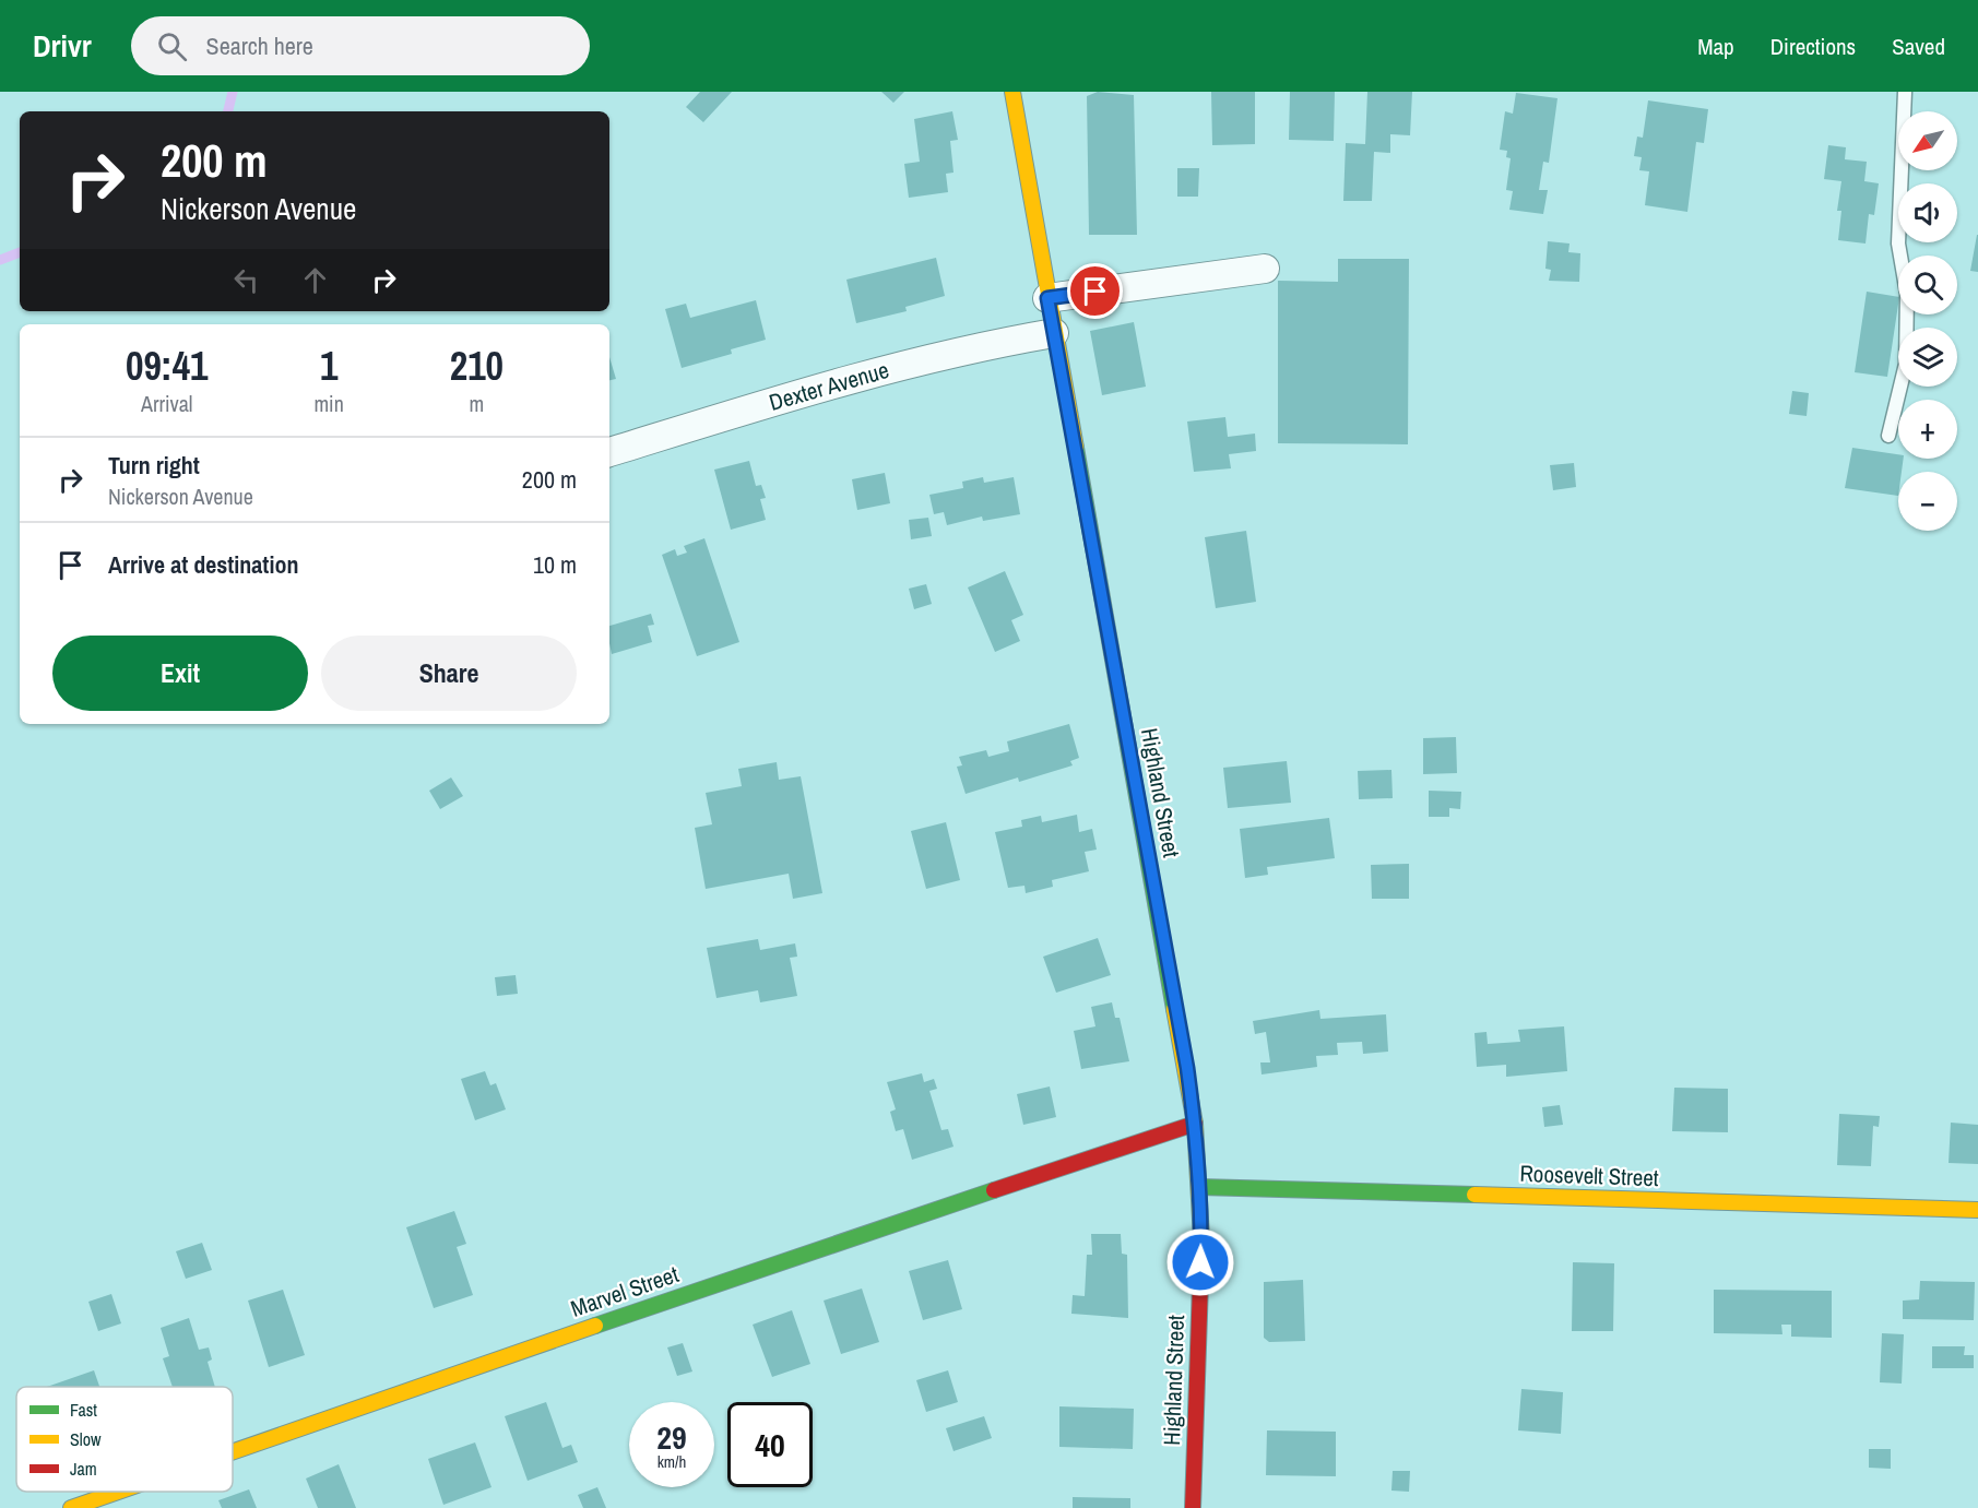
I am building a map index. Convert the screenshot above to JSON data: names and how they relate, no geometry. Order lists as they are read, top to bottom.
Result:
{
  "streets": {
    "street": [
      "Dexter Avenue",
      "Highland Street",
      "Roosevelt Street",
      "Marvel Street"
    ]
  },
  "crossings": [
    ["Dexter Avenue", "Highland Street"],
    ["Highland Street", "Roosevelt Street"],
    ["Highland Street", "Marvel Street"]
  ],
  "legend": ["Fast", "Slow", "Jam"],
  "north": "bottom left",
  "page": {
    "header": "Drivr",
    "search": "Search here",
    "nav": ["Map", "Directions", "Saved"],
    "map_buttons": ["+", "−"],
    "turn": ["200 m", "Nickerson Avenue"],
    "eta": [
      "09:41",
      "Arrival",
      "1",
      "min",
      "210",
      "m"
    ],
    "list": [
      {
        "name": "Turn right",
        "note": "Nickerson Avenue",
        "value": "200 m"
      },
      {
        "name": "Arrive at destination",
        "value": "10 m"
      }
    ],
    "buttons": ["Exit", "Share"],
    "speed": "29 km/h",
    "limit": "40"
  }
}
